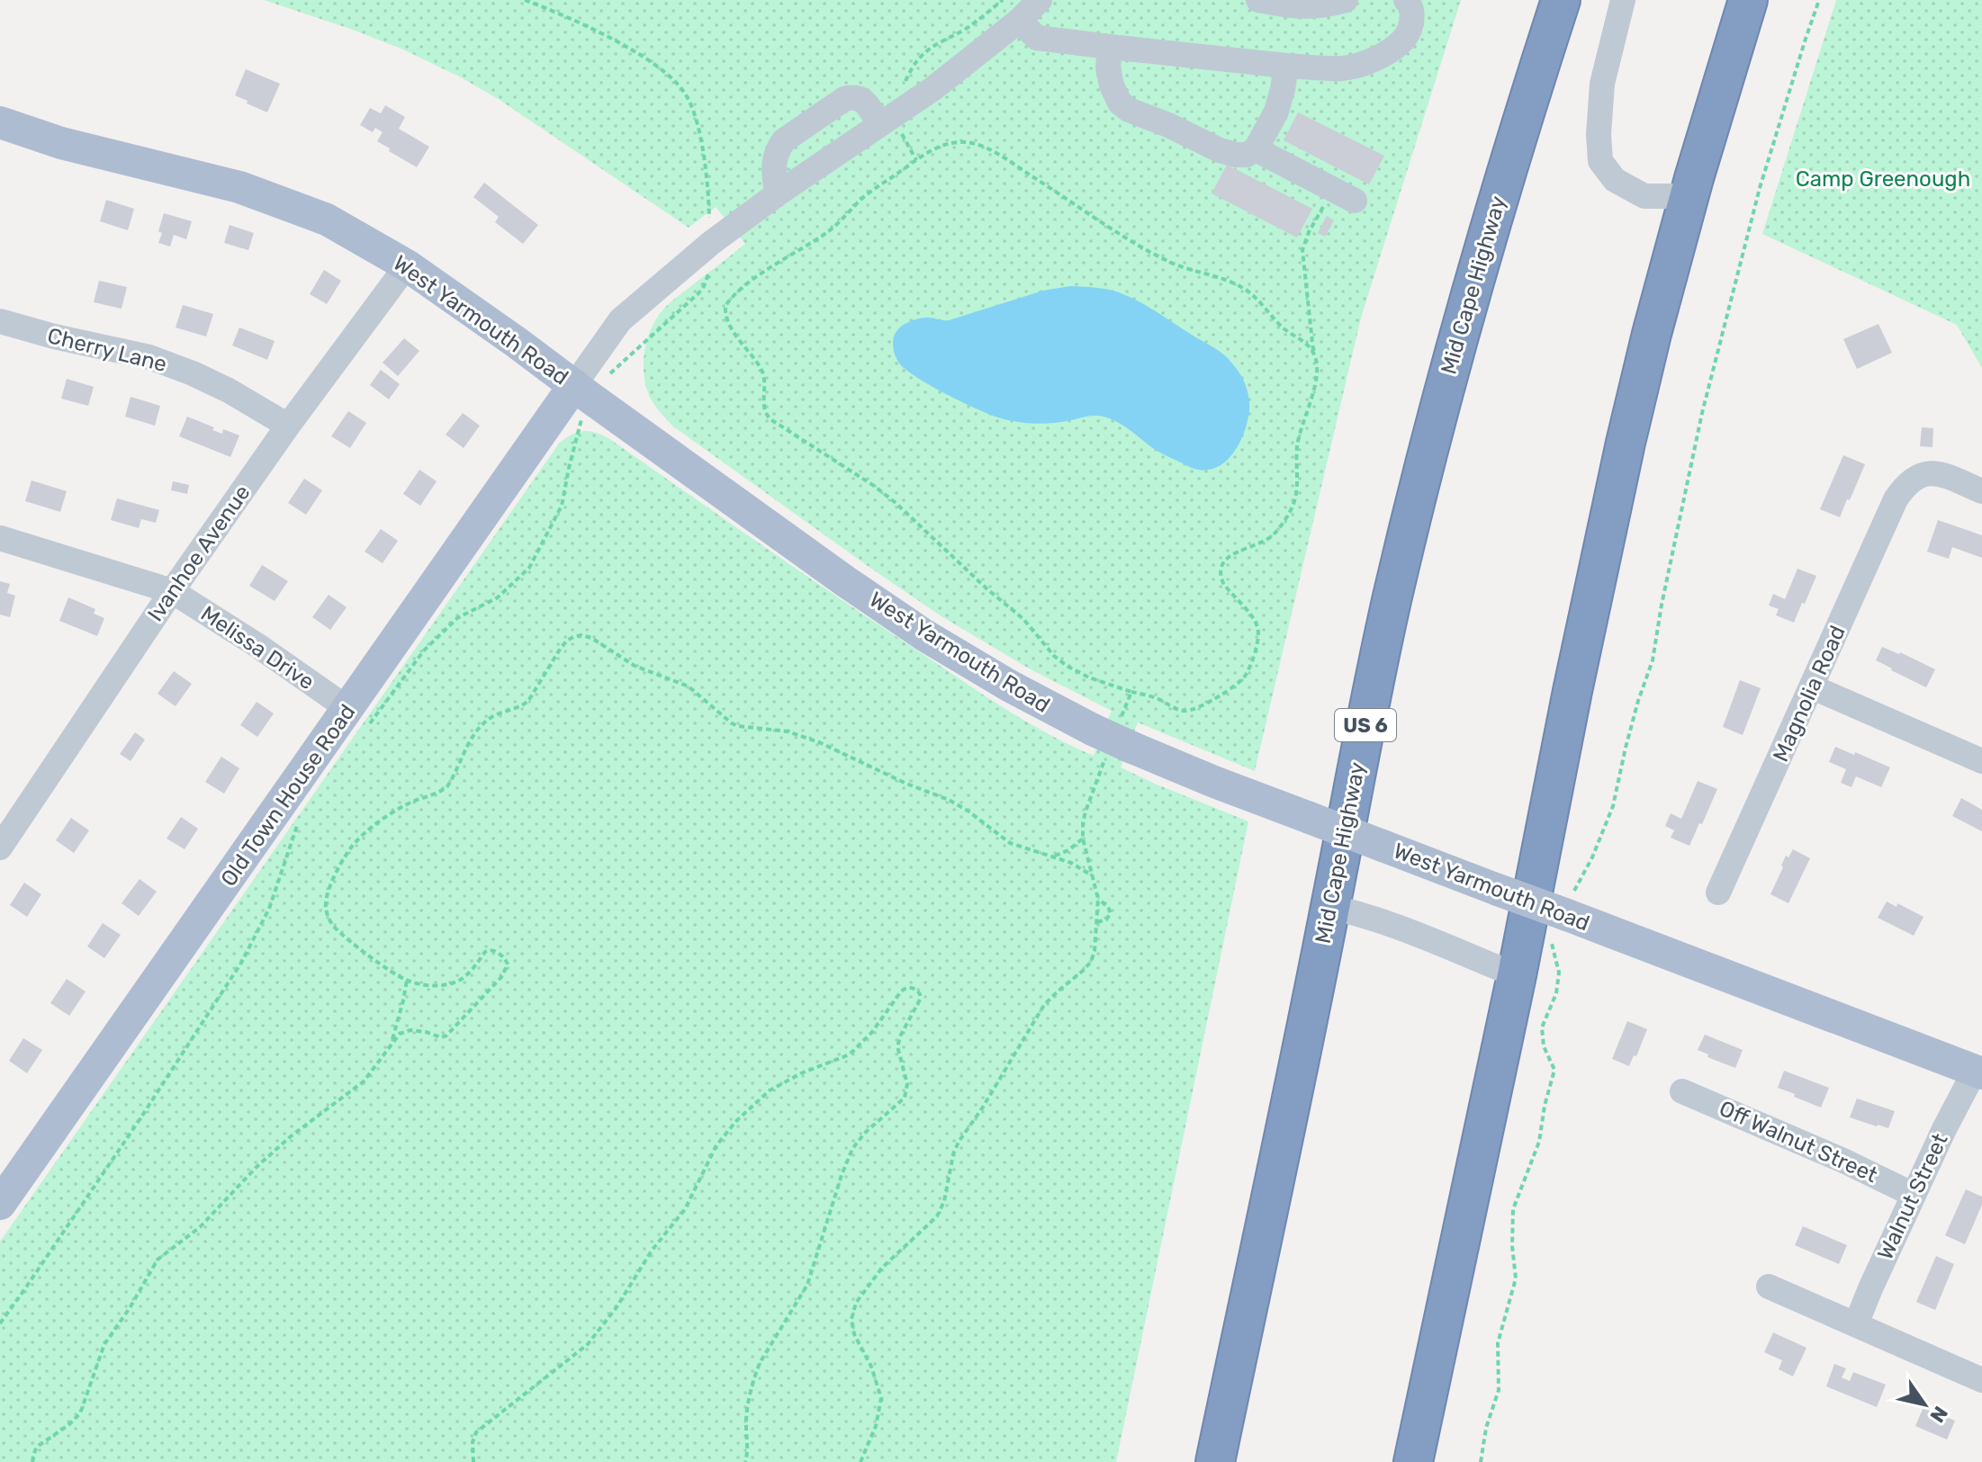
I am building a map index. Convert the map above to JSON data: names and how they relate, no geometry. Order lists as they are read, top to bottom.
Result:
{
  "streets": {
    "highway": ["Mid Cape Highway", "US 6"],
    "main road": ["West Yarmouth Road", "Old Town House Road"],
    "street": [
      "Cherry Lane",
      "Ivanhoe Avenue",
      "Melissa Drive",
      "Magnolia Road",
      "Off Walnut Street",
      "Walnut Street"
    ]
  },
  "crossings": [
    ["West Yarmouth Road", "Ivanhoe Avenue"],
    ["West Yarmouth Road", "Old Town House Road"],
    ["West Yarmouth Road", "Walnut Street"],
    ["Cherry Lane", "Ivanhoe Avenue"],
    ["Ivanhoe Avenue", "Melissa Drive"],
    ["Melissa Drive", "Old Town House Road"],
    ["Off Walnut Street", "Walnut Street"]
  ],
  "parks": ["Camp Greenough"],
  "north": "bottom right"
}
